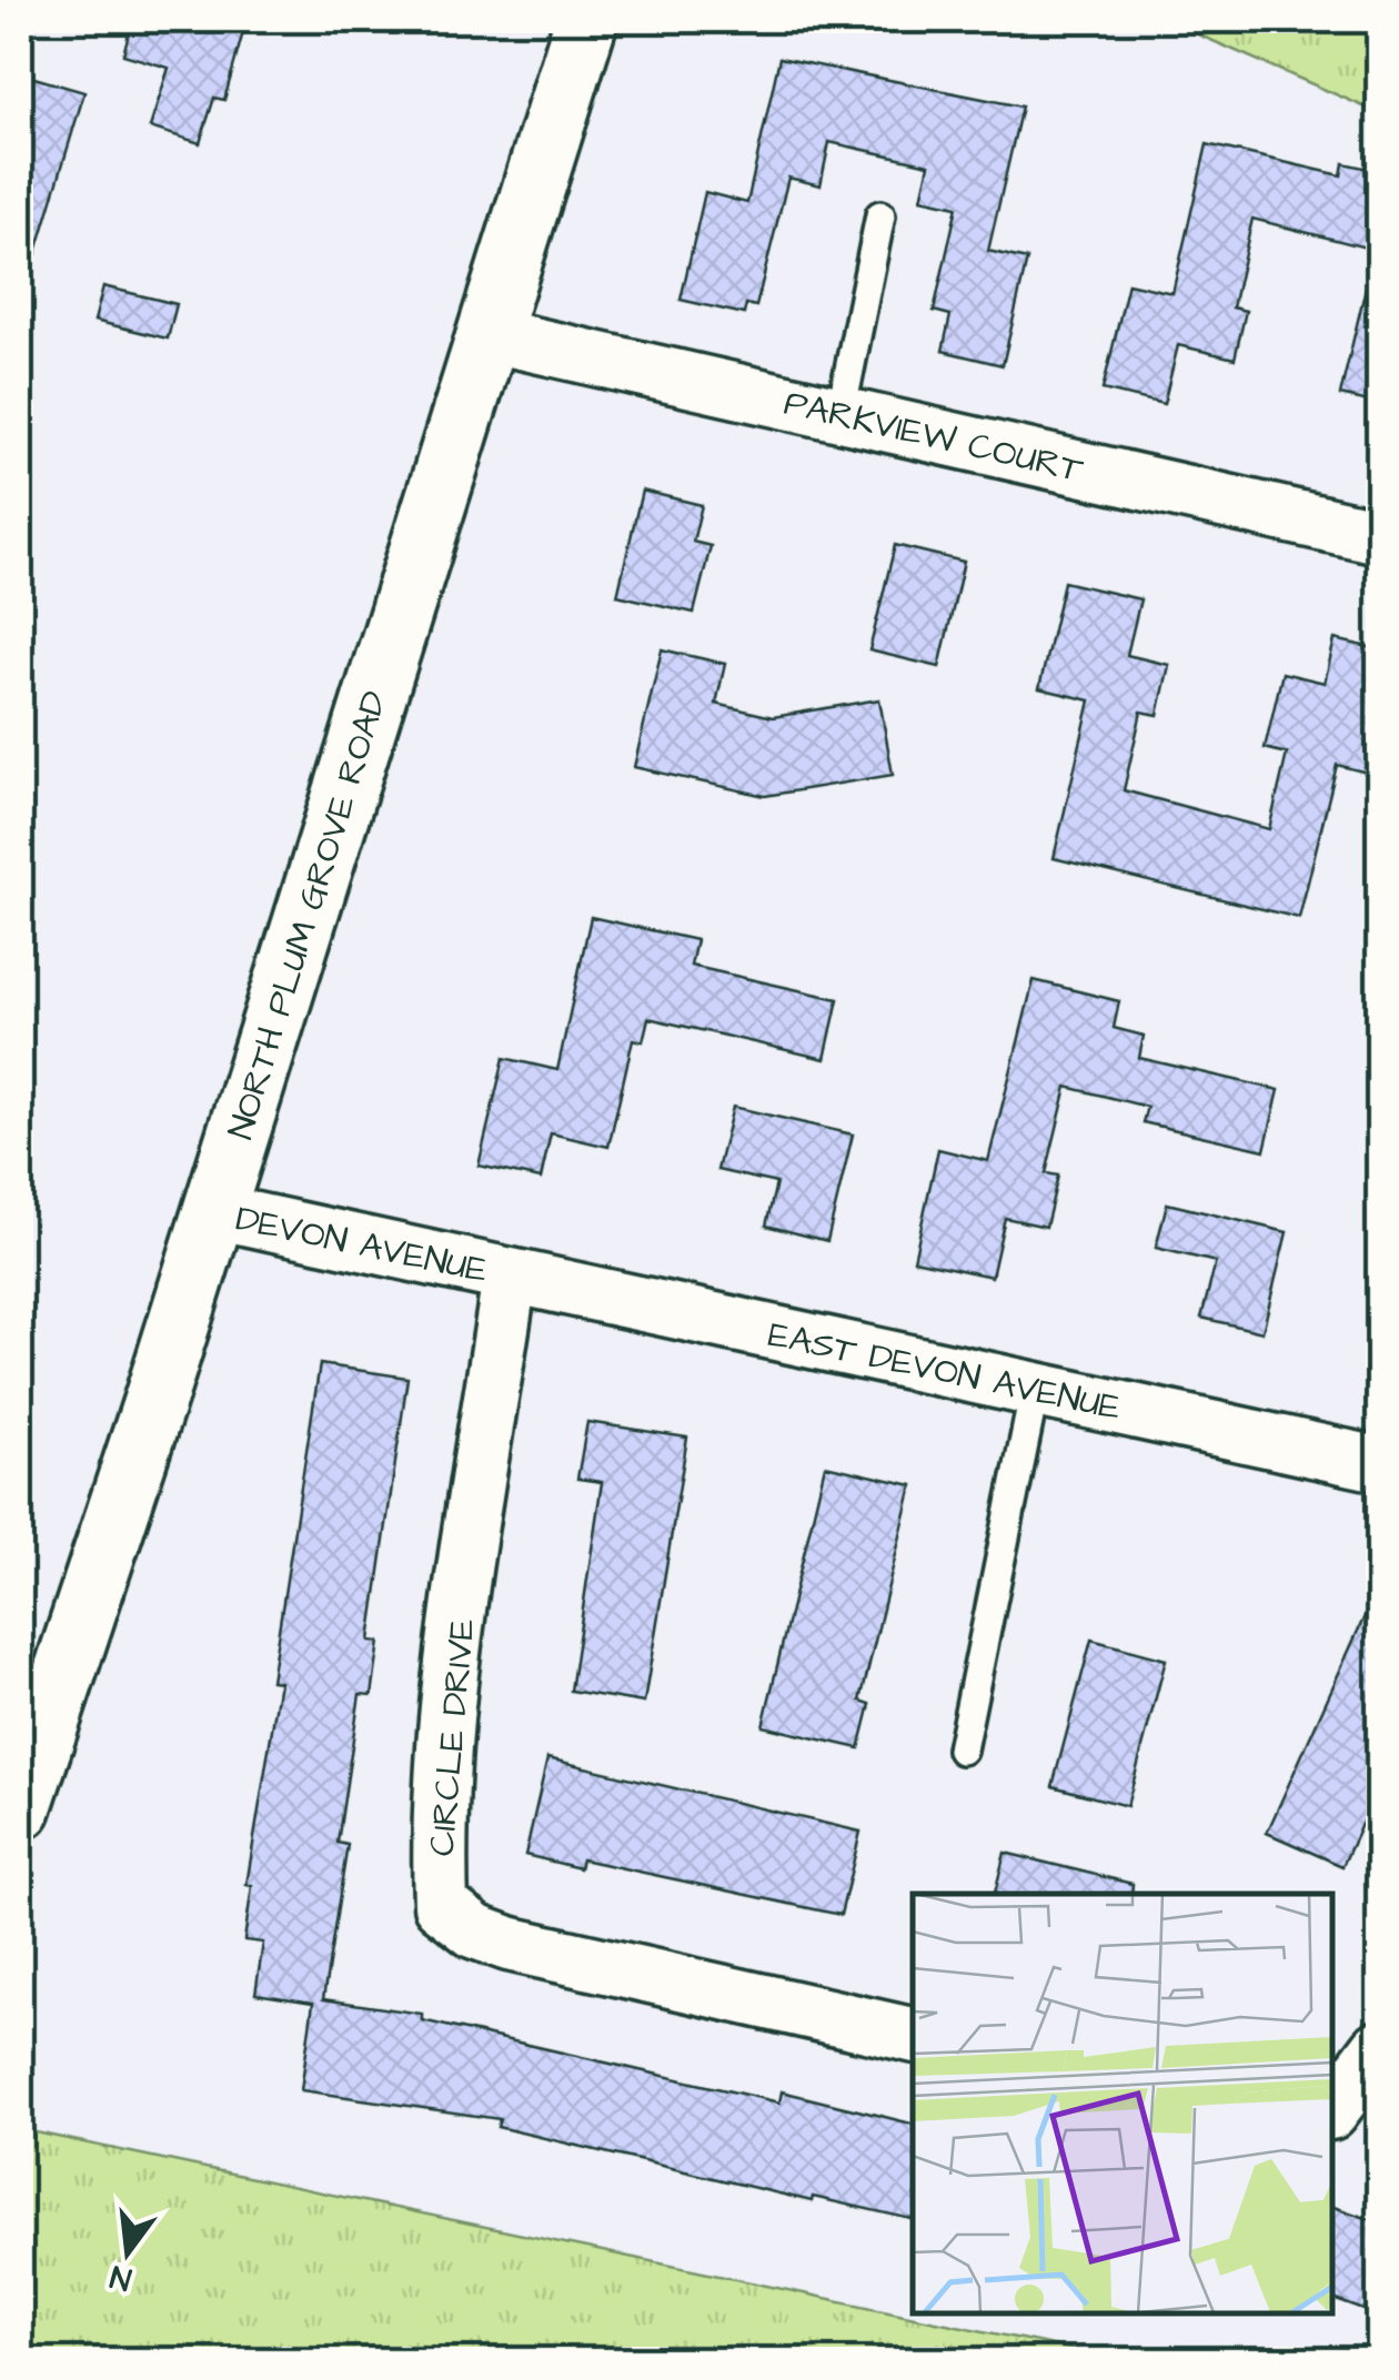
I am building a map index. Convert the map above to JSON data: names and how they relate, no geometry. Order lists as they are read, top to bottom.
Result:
{
  "streets": {
    "street": [
      "PARKVIEW COURT",
      "NORTH PLUM GROVE ROAD",
      "DEVON AVENUE",
      "EAST DEVON AVENUE",
      "CIRCLE DRIVE"
    ]
  },
  "crossings": [
    ["PARKVIEW COURT", "NORTH PLUM GROVE ROAD"],
    ["NORTH PLUM GROVE ROAD", "DEVON AVENUE"],
    ["DEVON AVENUE", "EAST DEVON AVENUE"],
    ["DEVON AVENUE", "CIRCLE DRIVE"],
    ["EAST DEVON AVENUE", "CIRCLE DRIVE"]
  ],
  "north": "bottom"
}
